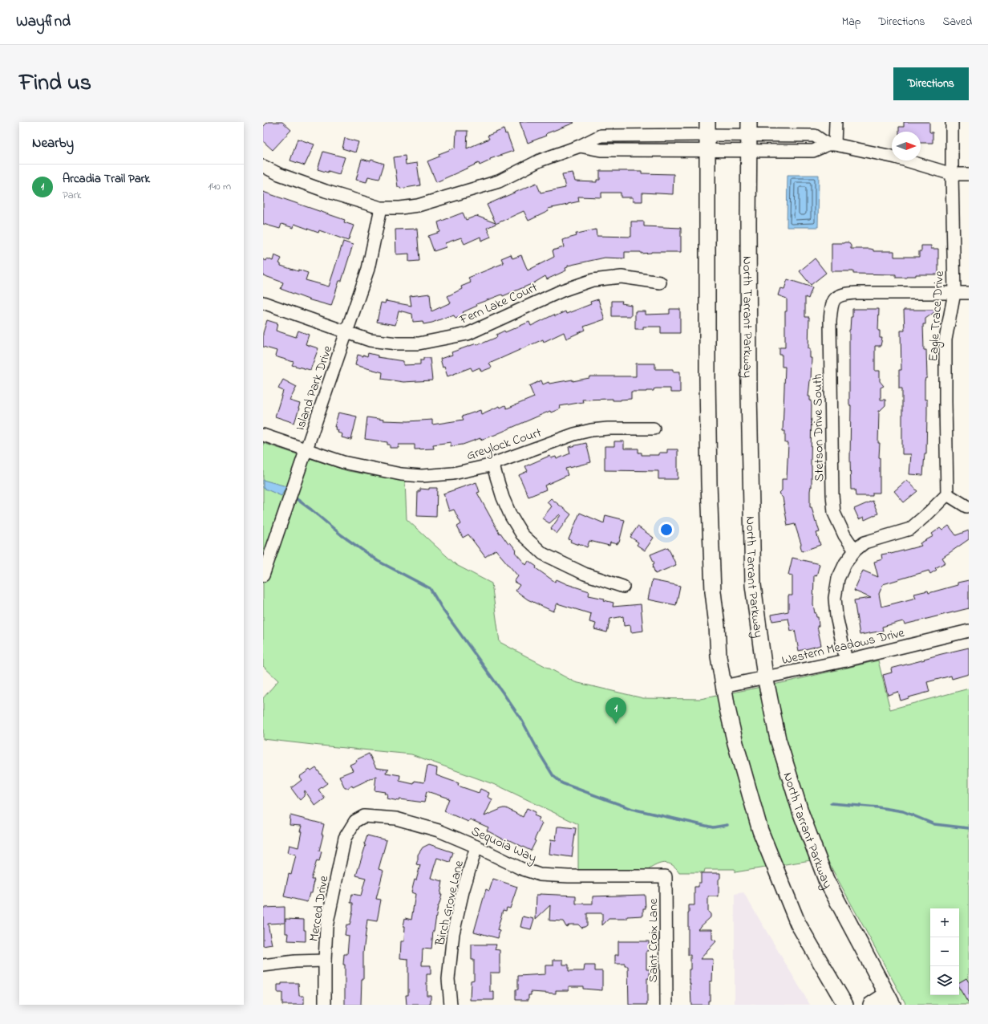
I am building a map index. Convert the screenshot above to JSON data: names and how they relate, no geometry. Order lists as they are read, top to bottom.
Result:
{
  "streets": {
    "main road": ["North Tarrant Parkway"],
    "street": [
      "Fern Lake Court",
      "Eagle Trace Drive",
      "Island Park Drive",
      "Stetson Drive South",
      "Greylock Court",
      "Western Meadows Drive",
      "Sequoia Way",
      "Birch Grove Lane",
      "Merced Drive",
      "Saint Croix Lane"
    ]
  },
  "crossings": [
    ["Fern Lake Court", "Island Park Drive"],
    ["Eagle Trace Drive", "Stetson Drive South"],
    ["North Tarrant Parkway", "Western Meadows Drive"],
    ["Island Park Drive", "Greylock Court"],
    ["Sequoia Way", "Birch Grove Lane"],
    ["Sequoia Way", "Merced Drive"],
    ["Sequoia Way", "Saint Croix Lane"]
  ],
  "north": "right",
  "page": {
    "header": "Wayfind",
    "nav": ["Map", "Directions", "Saved"],
    "title": "Find us",
    "buttons": "Directions",
    "heading": "Nearby",
    "list": [
      {
        "mark": "1",
        "name": "Arcadia Trail Park",
        "note": "Park",
        "value": "140 m"
      }
    ],
    "pins": "1",
    "map_buttons": ["+", "−"]
  }
}
